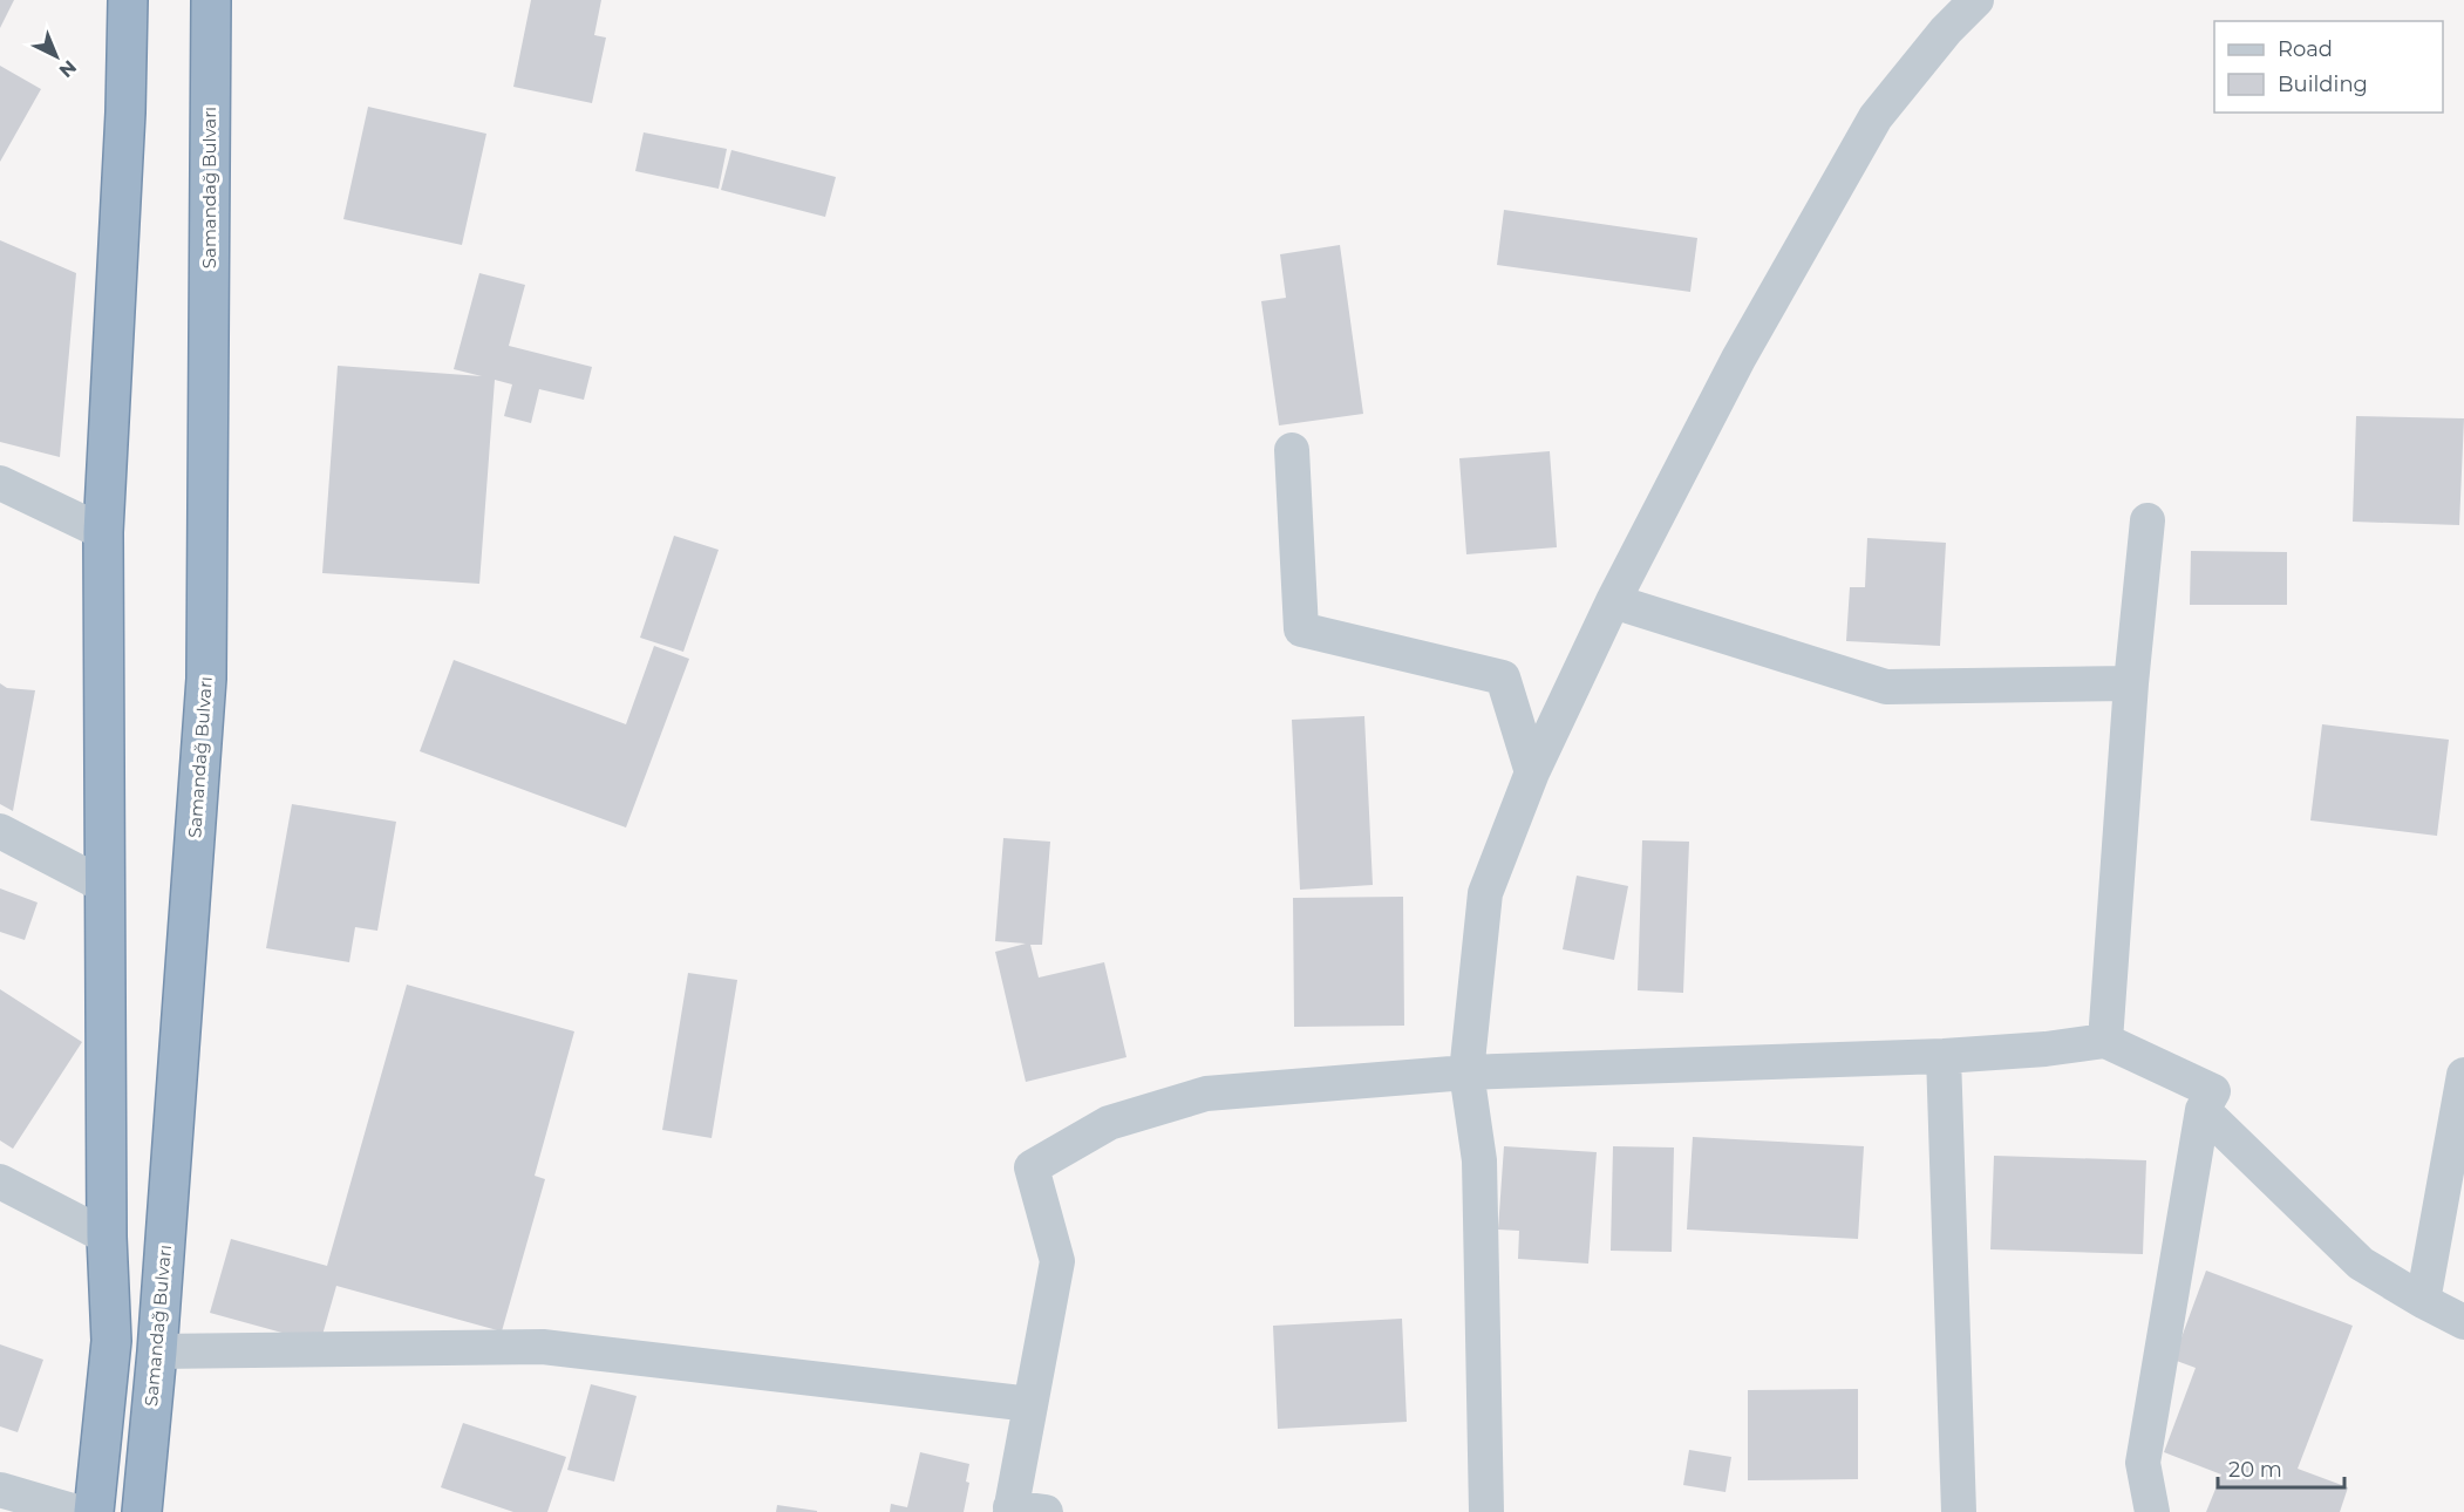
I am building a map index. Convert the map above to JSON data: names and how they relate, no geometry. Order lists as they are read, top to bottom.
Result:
{
  "streets": {
    "highway": ["Samandağ Bulvarı"]
  },
  "legend": ["Road", "Building"],
  "scale_bar": "20 m",
  "north": "bottom right"
}
